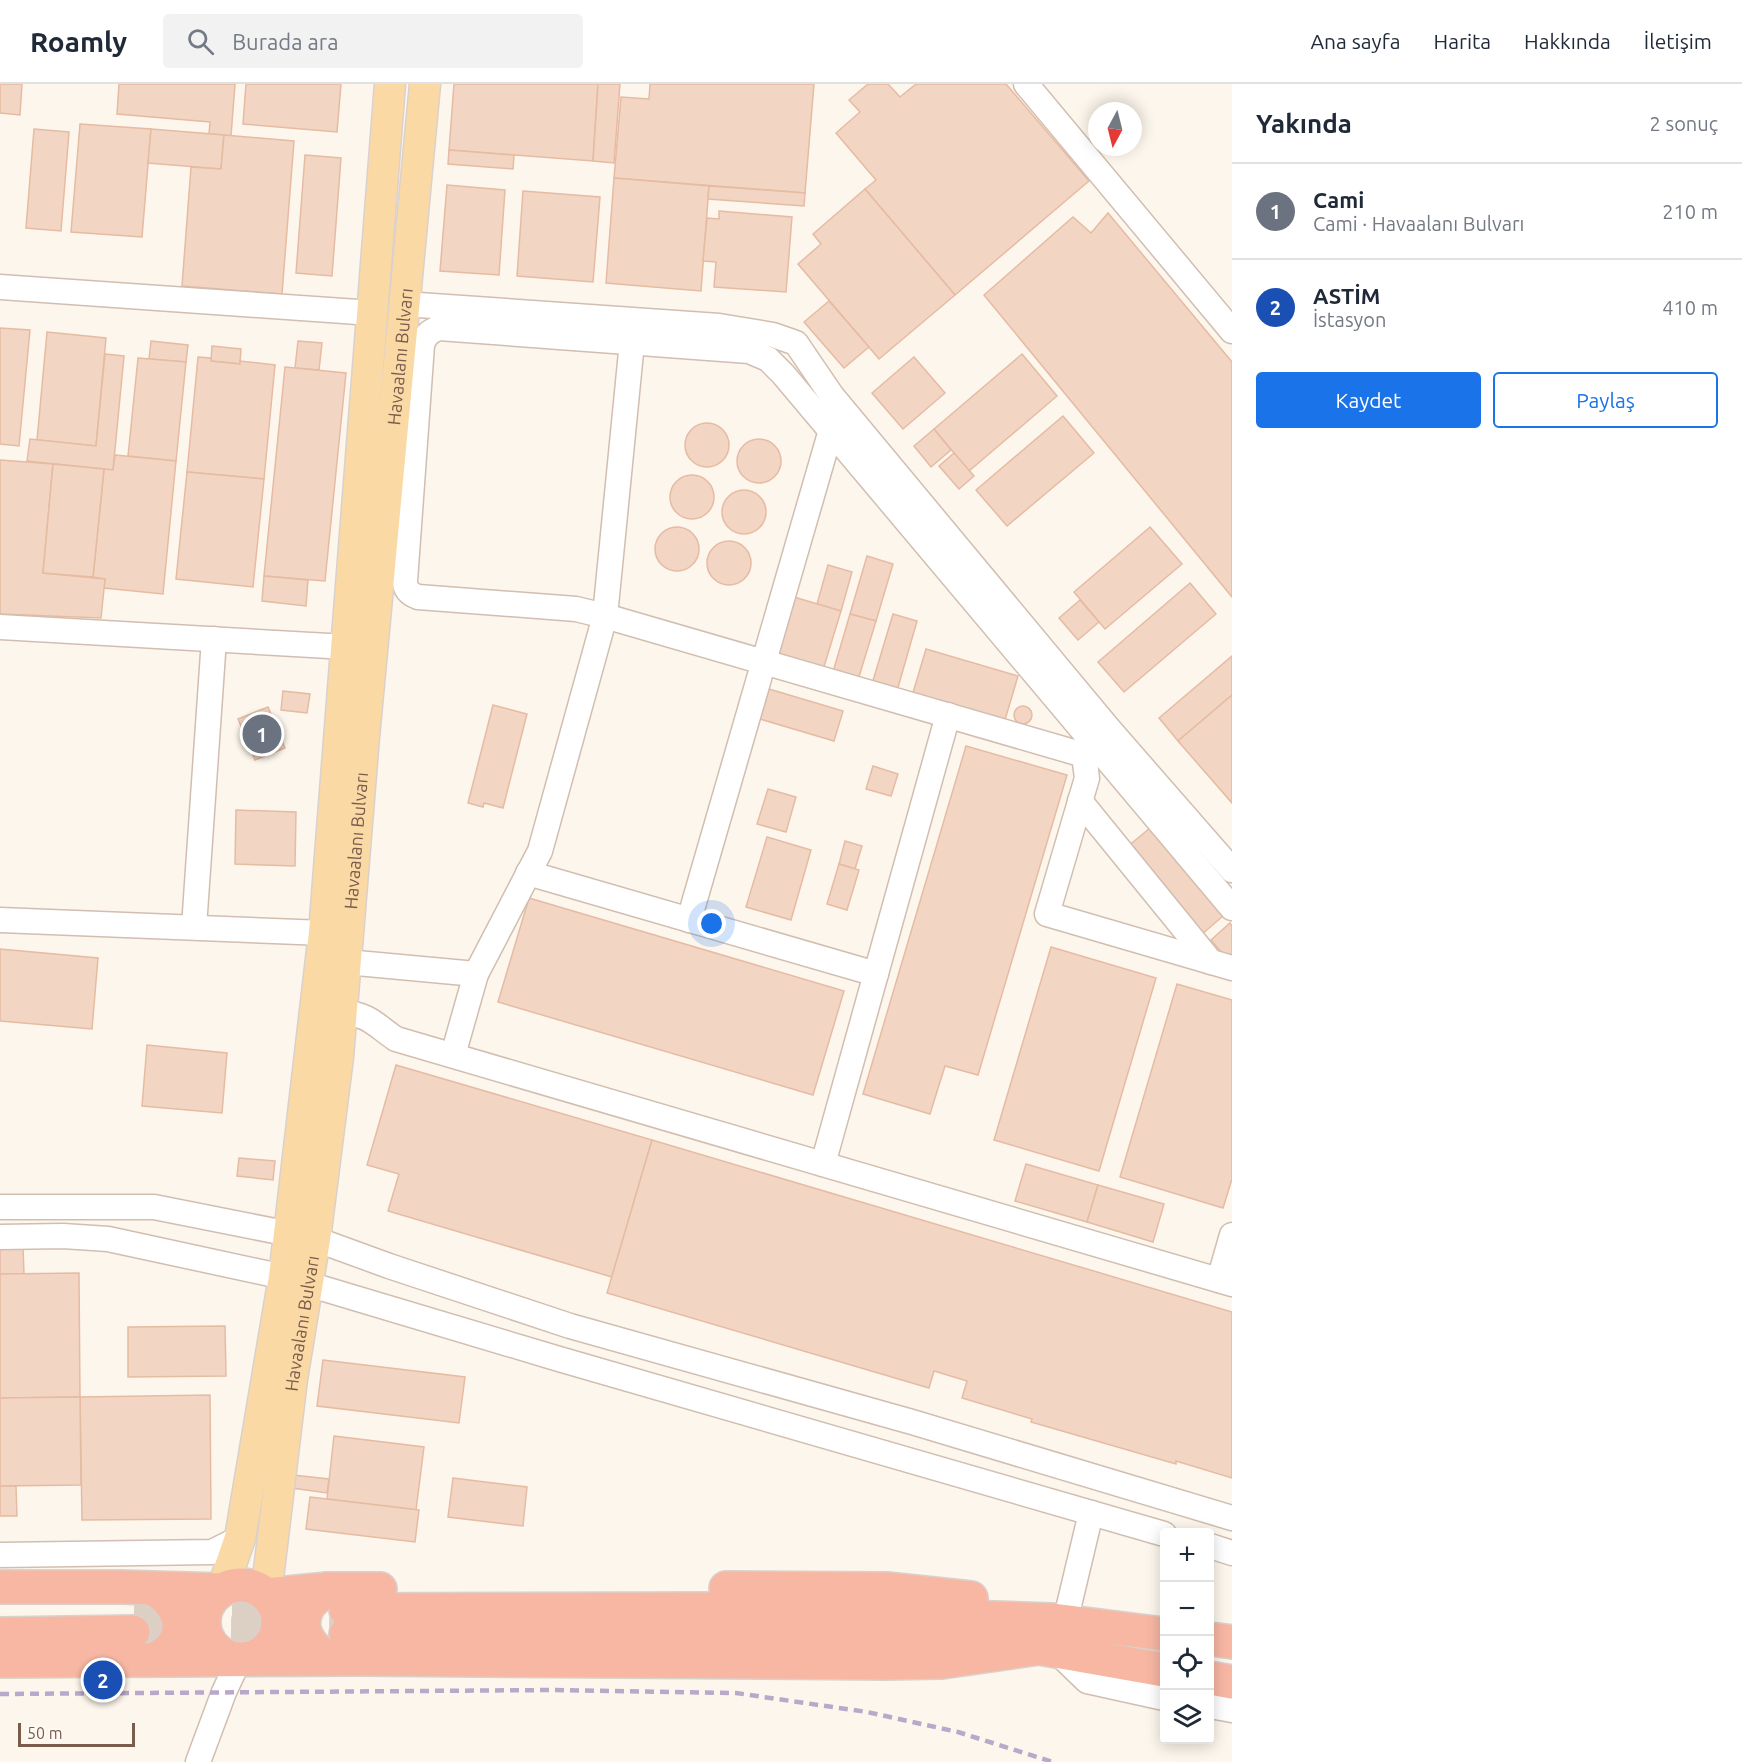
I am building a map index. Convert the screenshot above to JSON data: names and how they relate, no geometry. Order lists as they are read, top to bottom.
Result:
{
  "streets": {
    "main road": ["Havaalanı Bulvarı"]
  },
  "scale_bar": "50 m",
  "north": "bottom",
  "page": {
    "header": "Roamly",
    "search": "Burada ara",
    "nav": [
      "Ana sayfa",
      "Harita",
      "Hakkında",
      "İletişim"
    ],
    "heading": ["Yakında", "2 sonuç"],
    "list": [
      {
        "mark": "1",
        "name": "Cami",
        "note": "Cami · Havaalanı Bulvarı",
        "value": "210 m"
      },
      {
        "mark": "2",
        "name": "ASTİM",
        "note": "İstasyon",
        "value": "410 m"
      }
    ],
    "buttons": ["Kaydet", "Paylaş"],
    "pins": ["1", "2"],
    "map_buttons": ["+", "−"],
    "scale": "50 m"
  }
}
